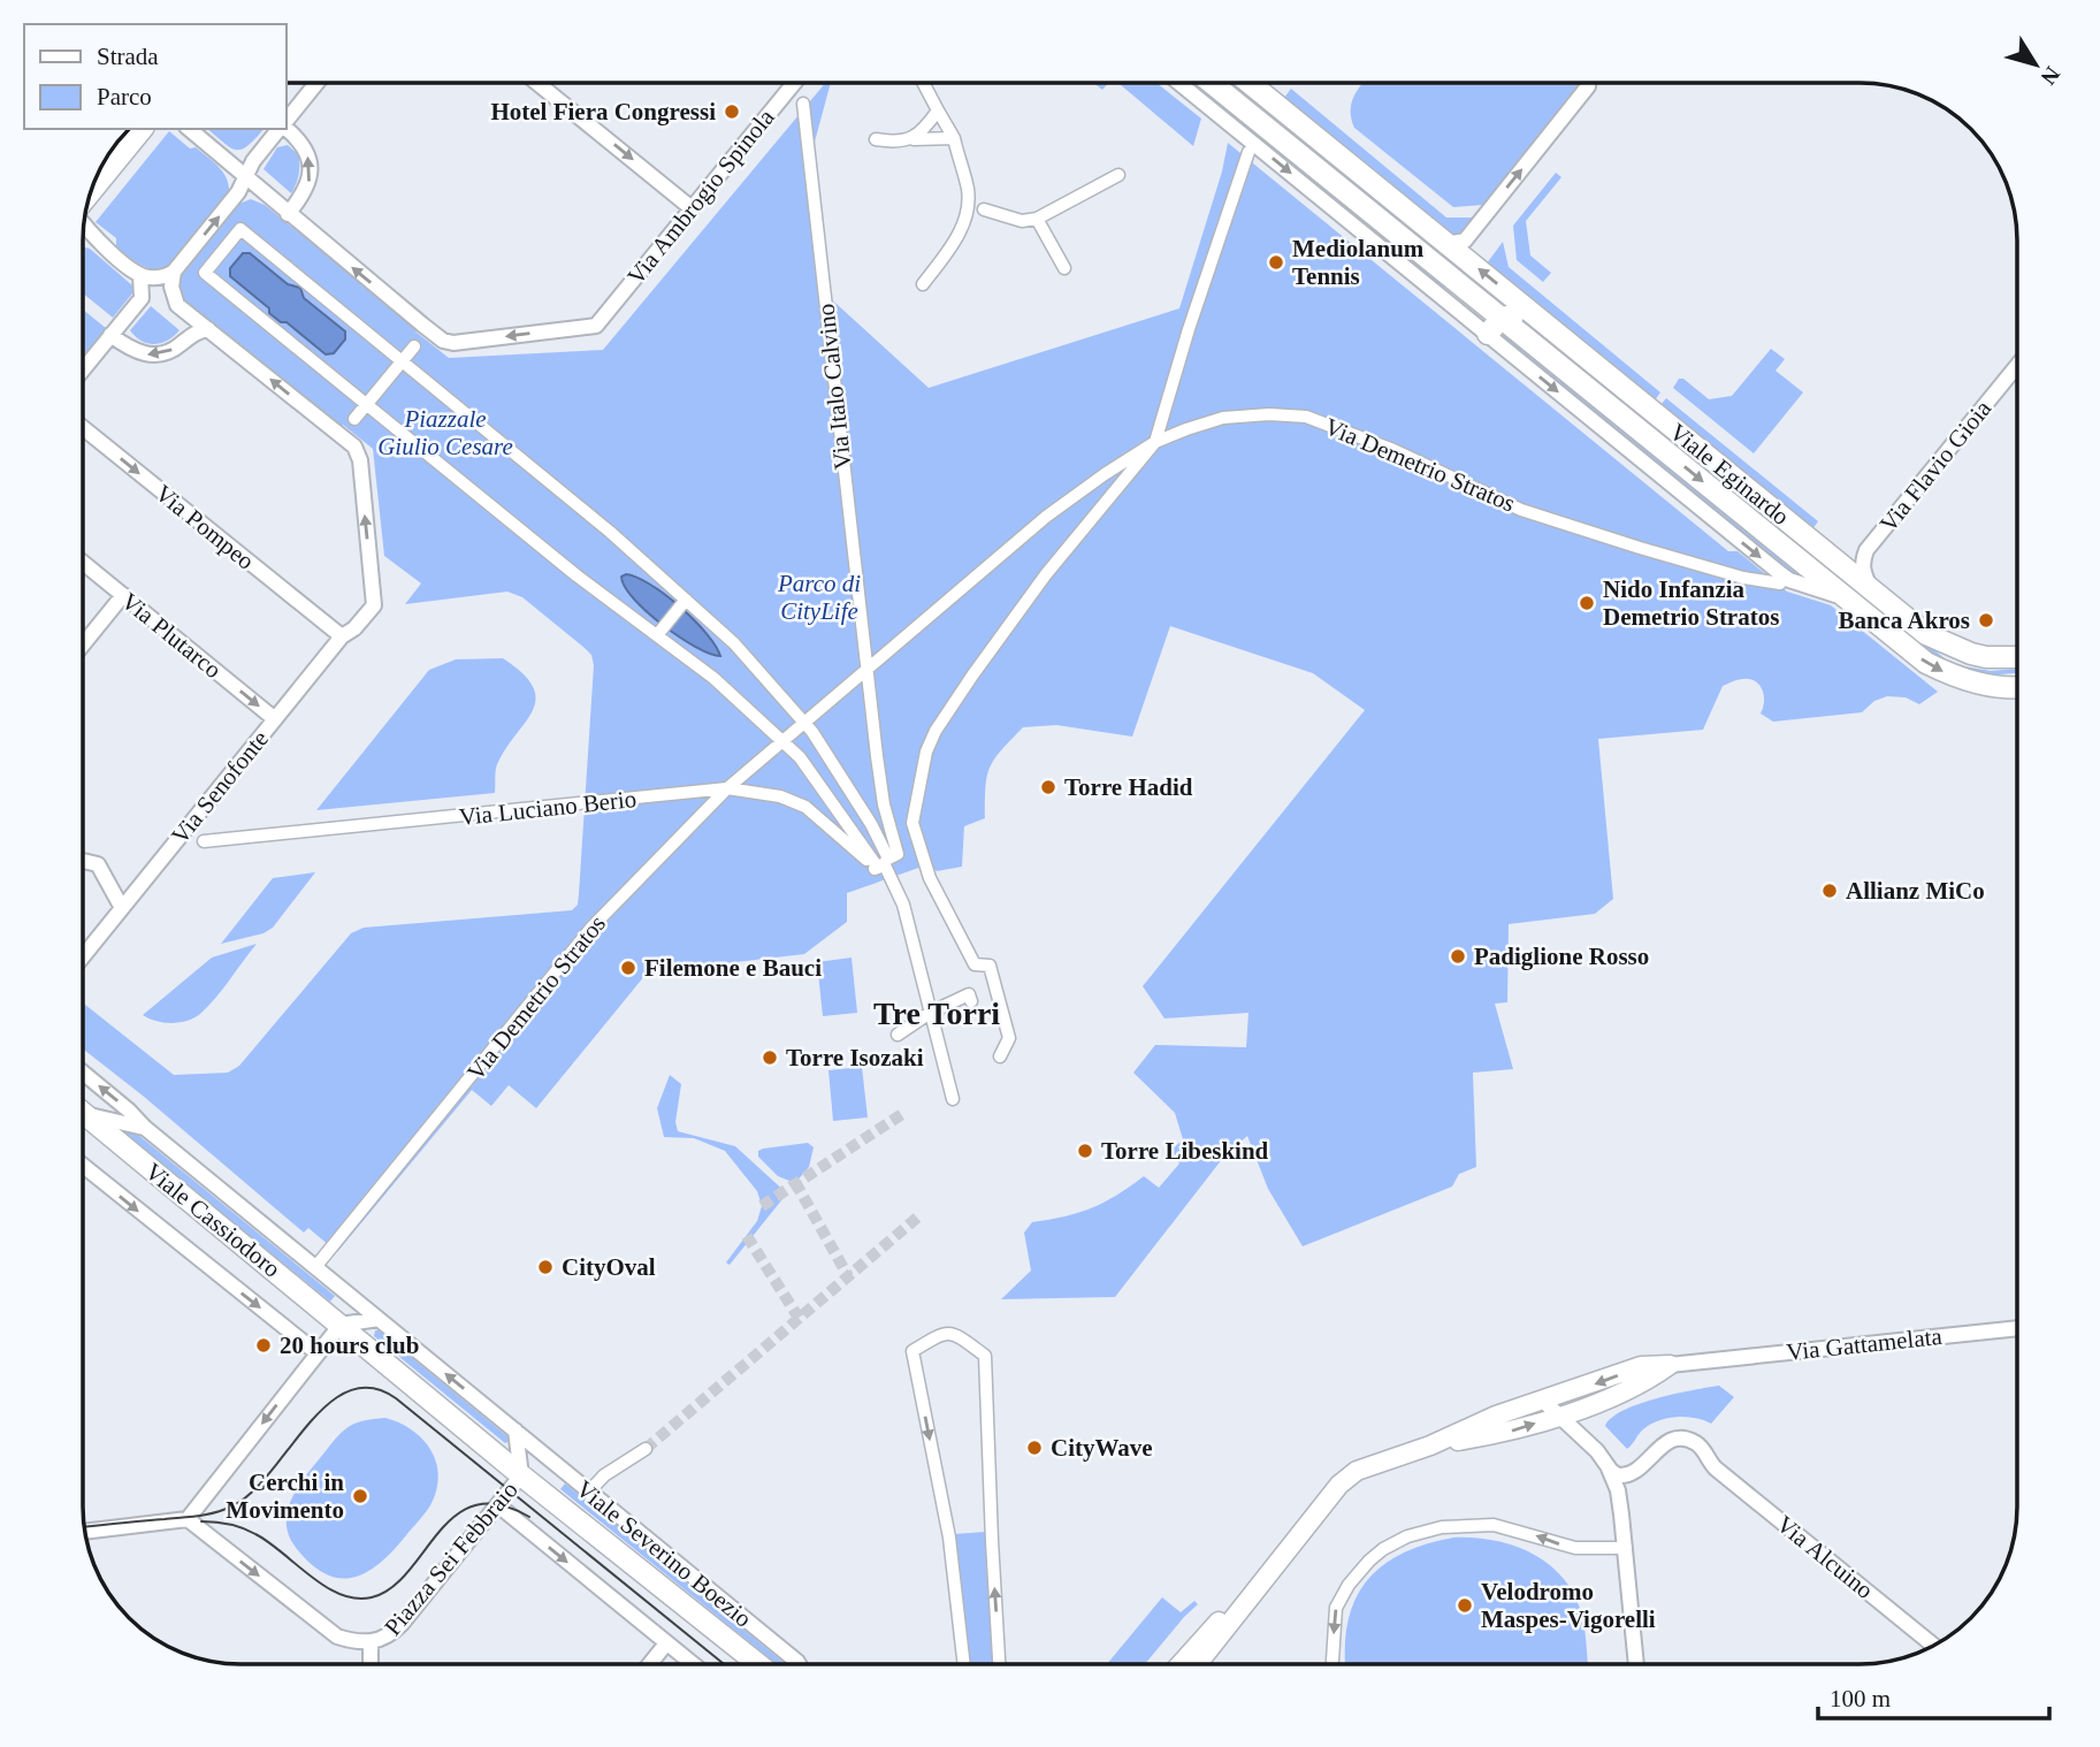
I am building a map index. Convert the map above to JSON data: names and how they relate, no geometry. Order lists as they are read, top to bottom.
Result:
{
  "streets": {
    "main road": [
      "Viale Eginardo",
      "Viale Cassiodoro",
      "Viale Severino Boezio",
      "Piazza Sei Febbraio"
    ],
    "street": [
      "Via Ambrogio Spinola",
      "Via Italo Calvino",
      "Via Demetrio Stratos",
      "Via Flavio Gioia",
      "Via Pompeo",
      "Via Plutarco",
      "Via Senofonte",
      "Via Luciano Berio",
      "Via Gattamelata",
      "Via Alcuino"
    ]
  },
  "crossings": [
    ["Via Italo Calvino", "Via Demetrio Stratos"],
    ["Via Italo Calvino", "Via Luciano Berio"],
    ["Via Demetrio Stratos", "Via Luciano Berio"],
    ["Via Demetrio Stratos", "Viale Cassiodoro"],
    ["Via Flavio Gioia", "Viale Eginardo"],
    ["Via Pompeo", "Via Senofonte"],
    ["Via Plutarco", "Via Senofonte"],
    ["Viale Cassiodoro", "Piazza Sei Febbraio"],
    ["Viale Severino Boezio", "Piazza Sei Febbraio"]
  ],
  "one_way": ["Via Pompeo", "Via Plutarco", "Via Senofonte"],
  "districts": ["Tre Torri"],
  "parks": ["Piazzale Giulio Cesare", "Parco di CityLife"],
  "places": [
    "Hotel Fiera Congressi",
    "Mediolanum Tennis",
    "Nido Infanzia Demetrio Stratos",
    "Banca Akros",
    "Torre Hadid",
    "Allianz MiCo",
    "Padiglione Rosso",
    "Filemone e Bauci",
    "Torre Isozaki",
    "Torre Libeskind",
    "CityOval",
    "20 hours club",
    "CityWave",
    "Cerchi in Movimento",
    "Velodromo Maspes-Vigorelli"
  ],
  "legend": ["Strada", "Parco"],
  "scale_bar": "100 m",
  "north": "bottom right"
}
